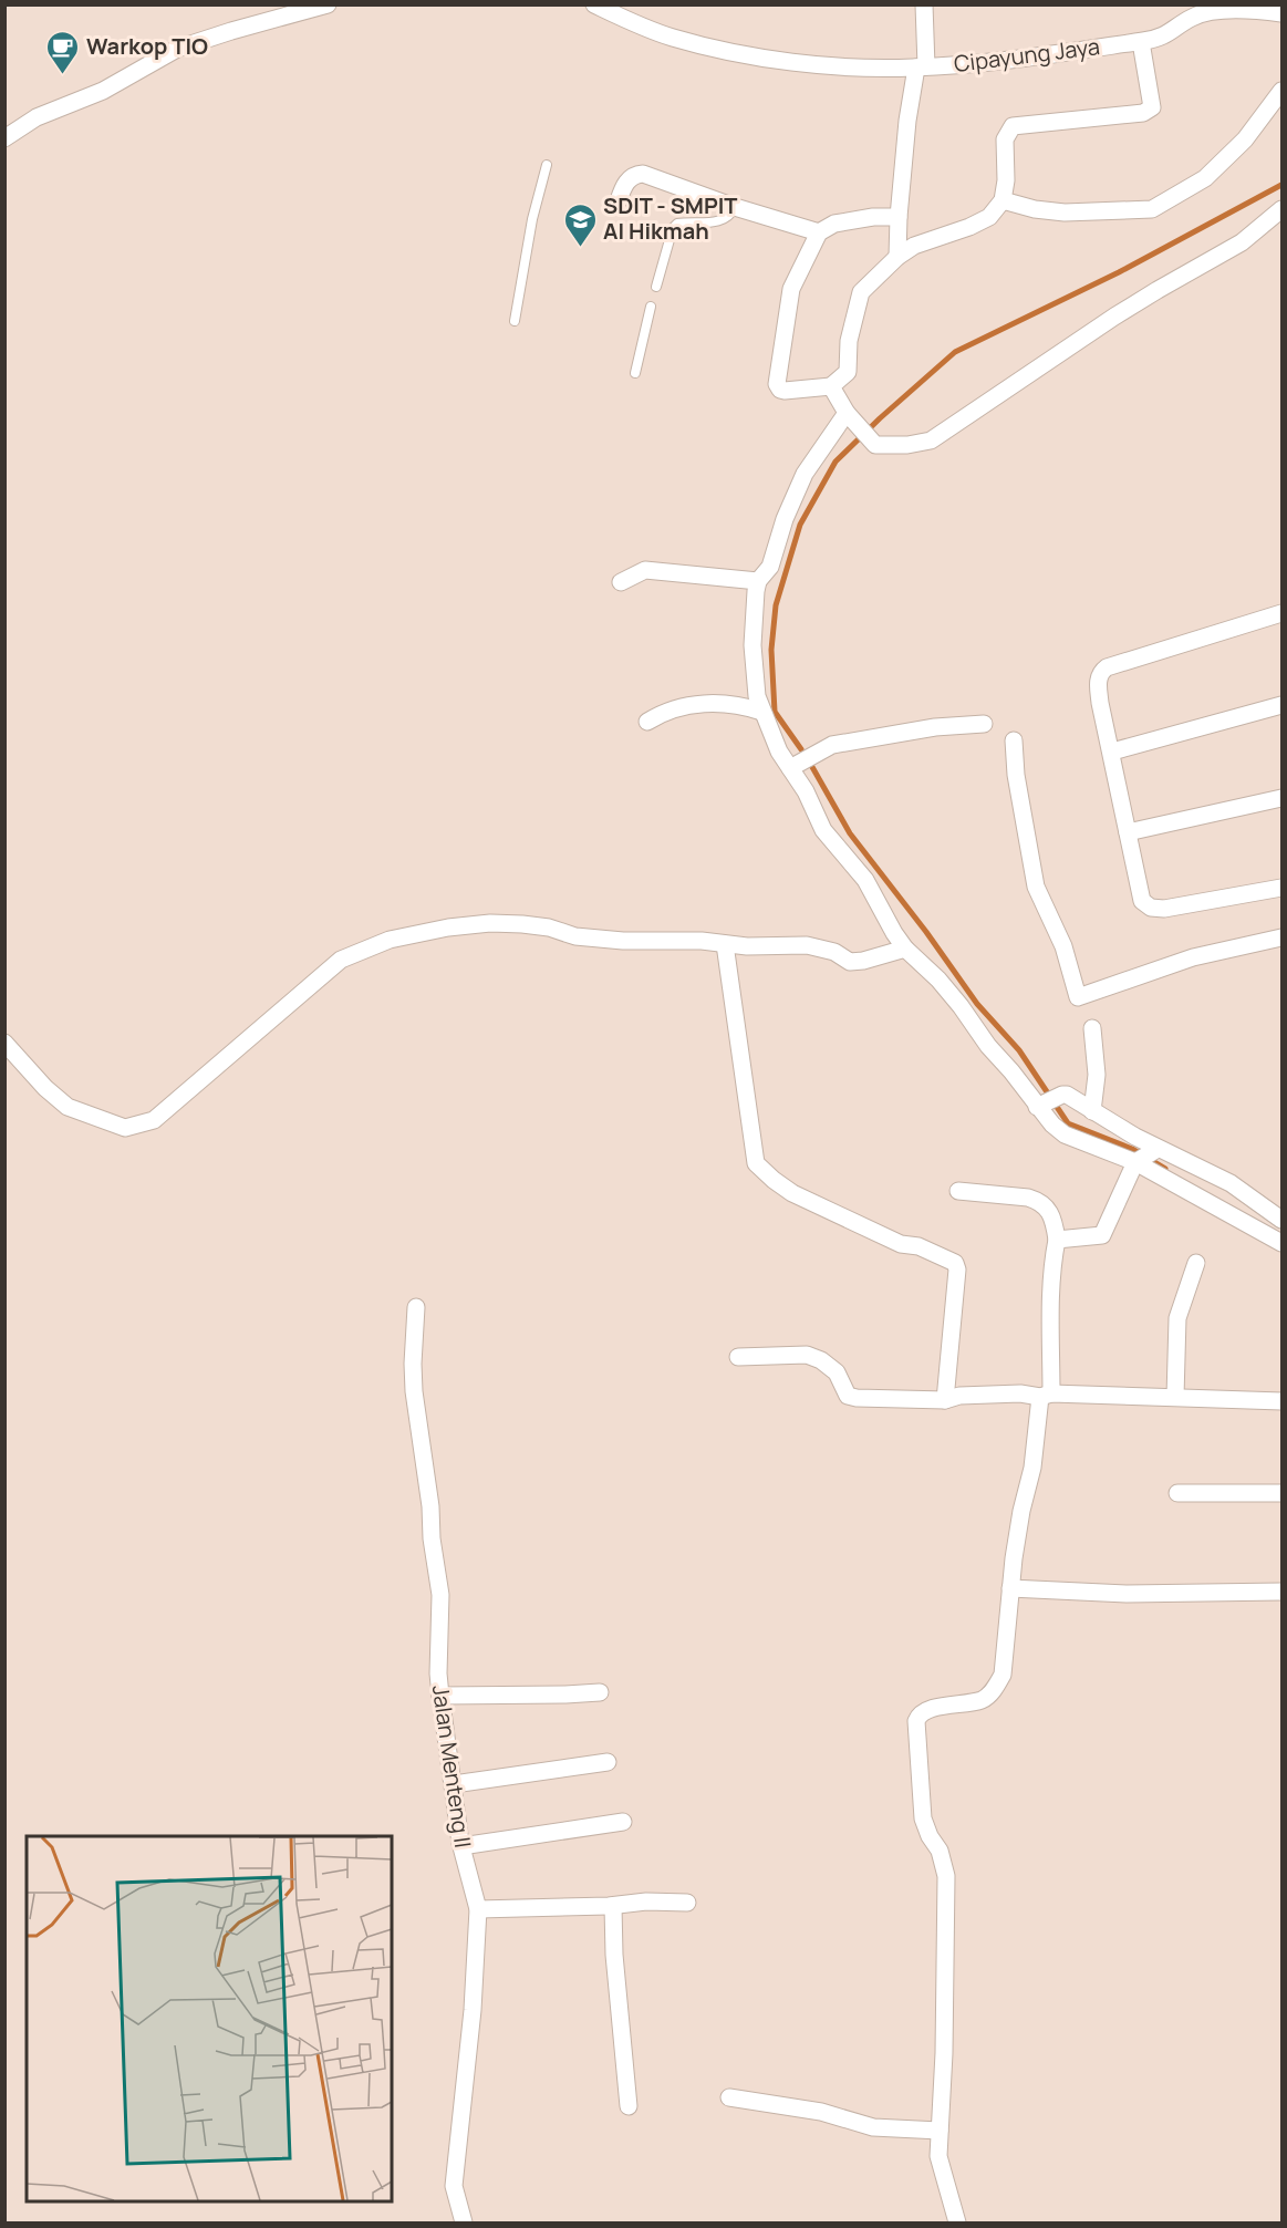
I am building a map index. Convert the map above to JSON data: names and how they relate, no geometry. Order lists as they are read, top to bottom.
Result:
{
  "streets": {
    "street": ["Cipayung Jaya", "Jalan Menteng II"]
  },
  "places": {
    "cafe": ["Warkop TIO"],
    "school or university": ["SDIT - SMPIT Al Hikmah"]
  }
}
